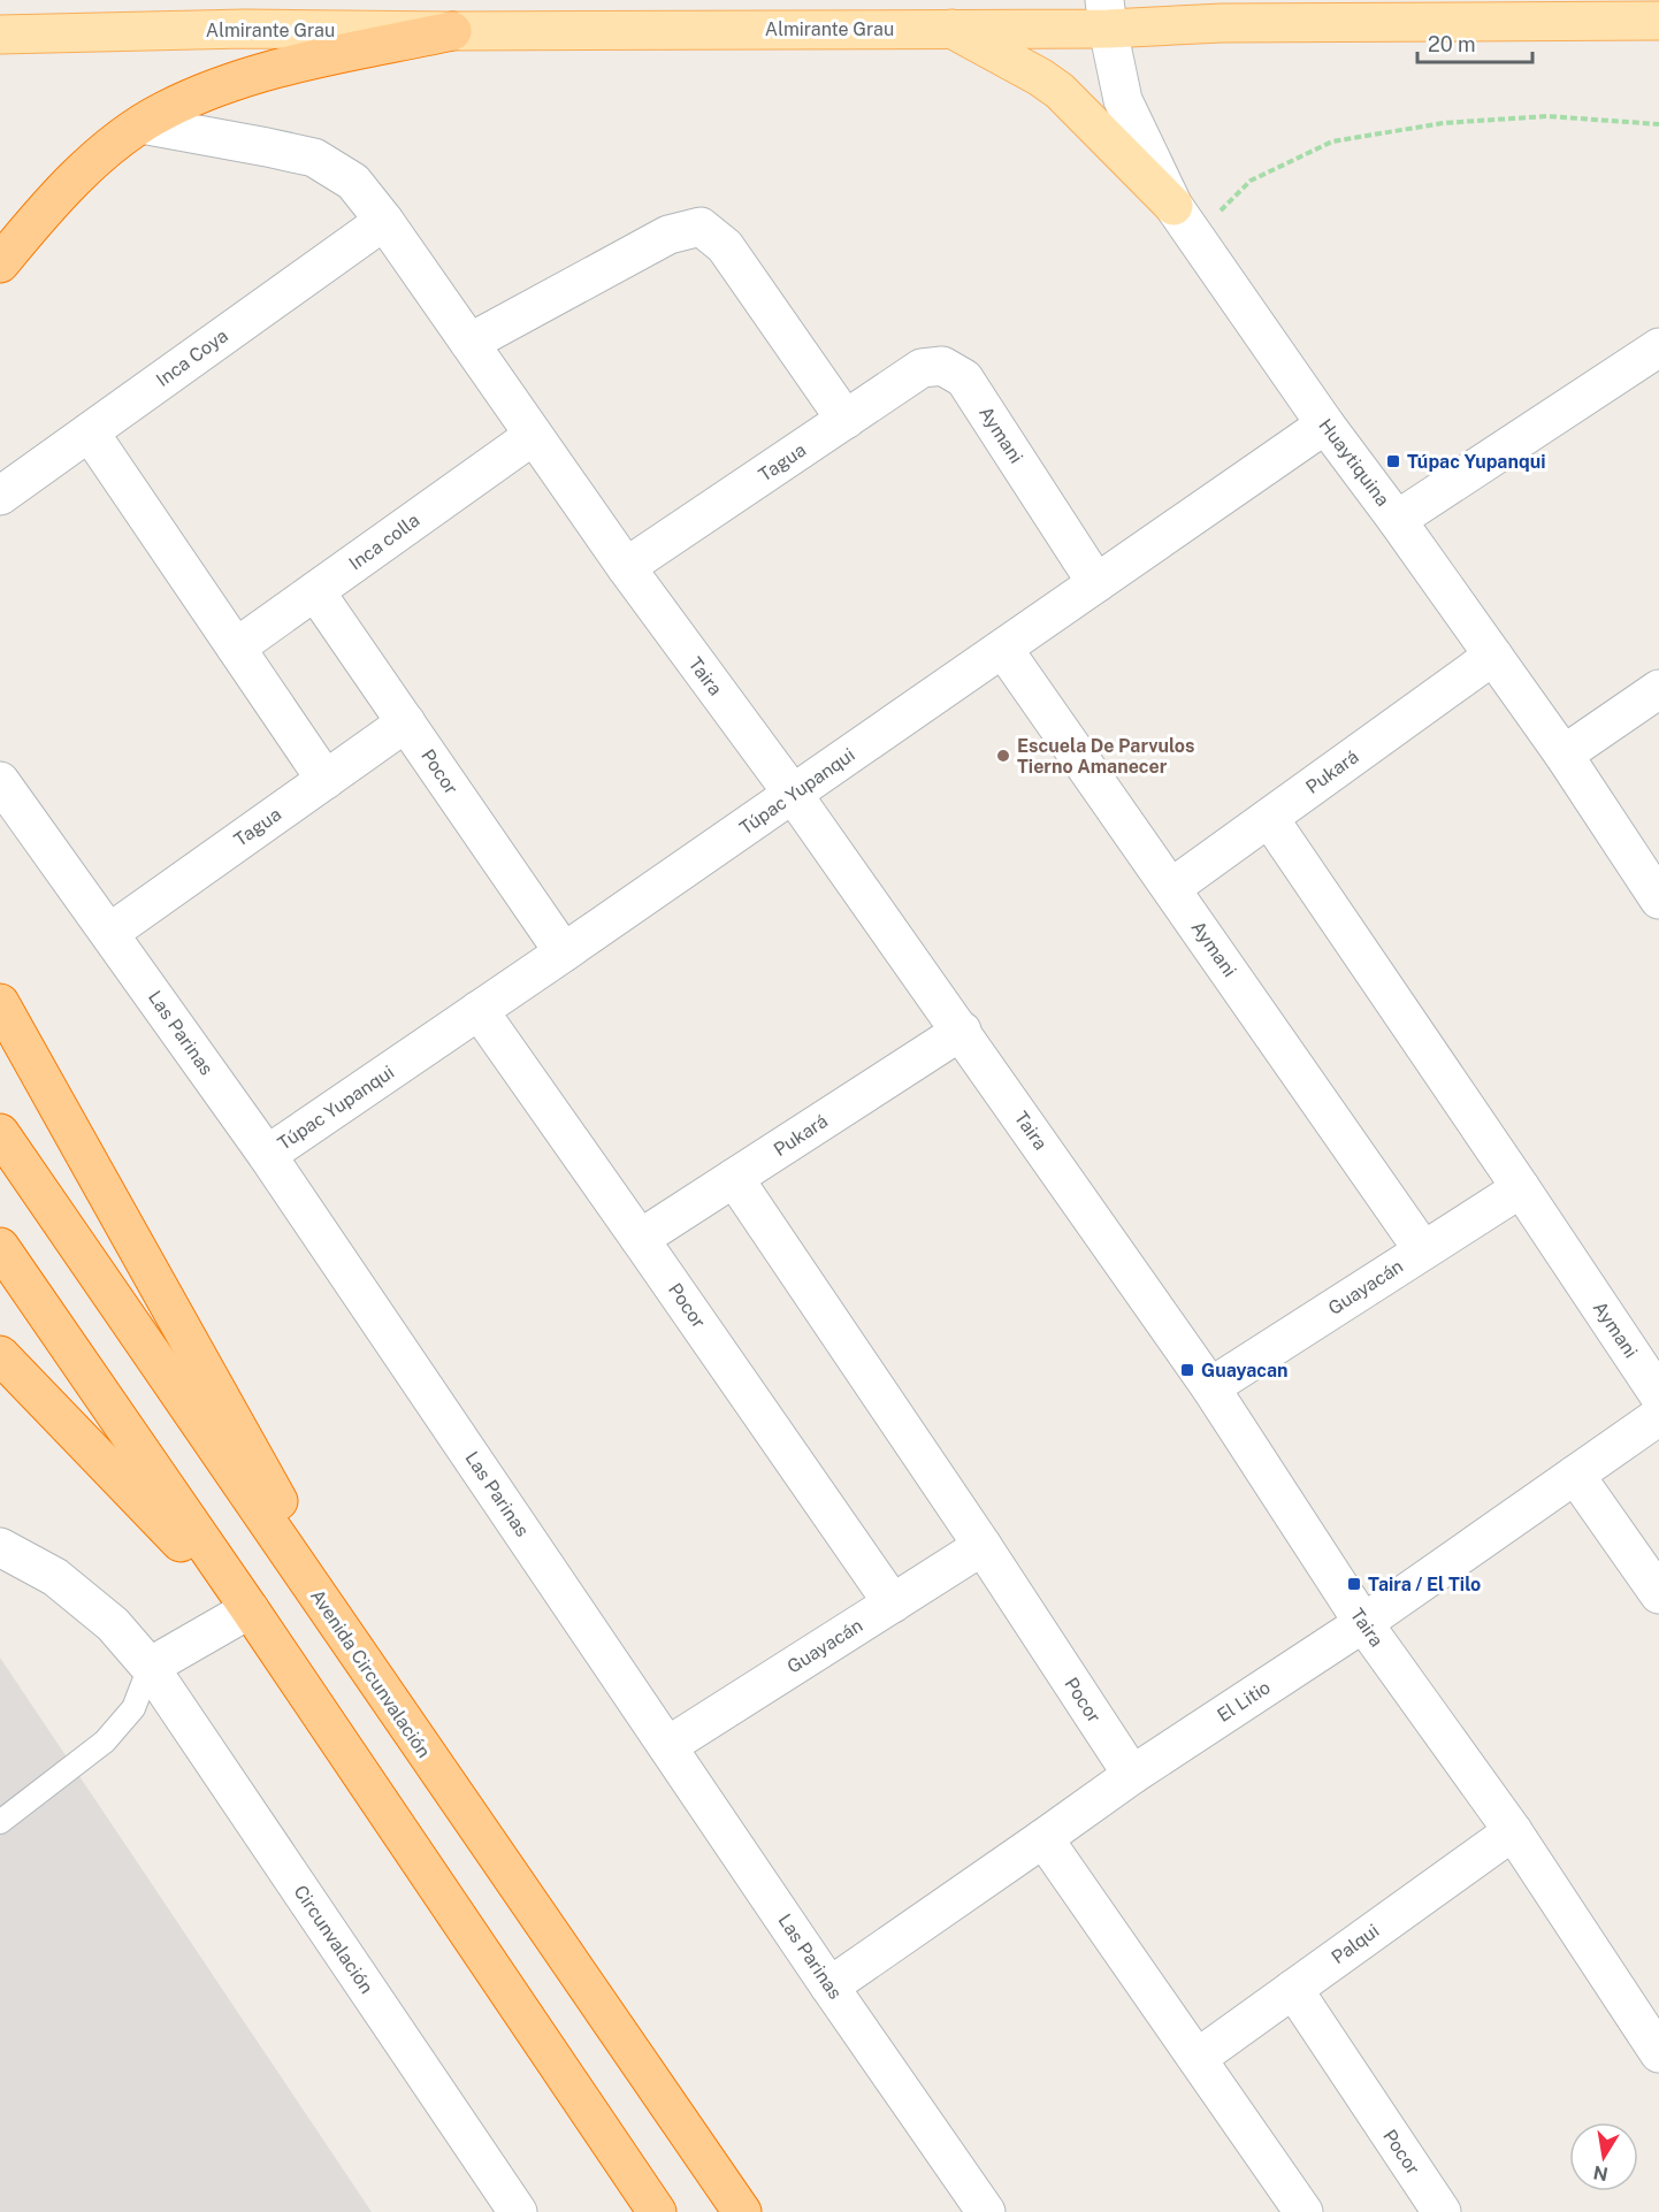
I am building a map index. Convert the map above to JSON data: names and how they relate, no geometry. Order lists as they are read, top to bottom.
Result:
{
  "streets": {
    "highway": ["Avenida Circunvalación"],
    "main road": ["Almirante Grau"],
    "street": [
      "Inca Coya",
      "Aymani",
      "Tagua",
      "Huaytiquina",
      "Inca colla",
      "Taira",
      "Pocor",
      "Pukará",
      "Túpac Yupanqui",
      "Las Parinas",
      "Guayacán",
      "El Litio",
      "Circunvalación",
      "Palqui"
    ]
  },
  "crossings": [
    ["Almirante Grau", "Huaytiquina"],
    ["Inca Coya", "Taira"],
    ["Aymani", "Tagua"],
    ["Aymani", "Pukará"],
    ["Aymani", "Túpac Yupanqui"],
    ["Aymani", "Guayacán"],
    ["Tagua", "Taira"],
    ["Tagua", "Pocor"],
    ["Tagua", "Las Parinas"],
    ["Huaytiquina", "Pukará"],
    ["Huaytiquina", "Túpac Yupanqui"],
    ["Inca colla", "Taira"],
    ["Inca colla", "Pocor"],
    ["Taira", "Pukará"],
    ["Taira", "Túpac Yupanqui"],
    ["Taira", "Guayacán"],
    ["Taira", "El Litio"],
    ["Taira", "Palqui"],
    ["Pocor", "Pukará"],
    ["Pocor", "Túpac Yupanqui"],
    ["Pocor", "Guayacán"],
    ["Pocor", "El Litio"],
    ["Pocor", "Palqui"],
    ["Túpac Yupanqui", "Las Parinas"],
    ["Las Parinas", "Guayacán"],
    ["Las Parinas", "El Litio"]
  ],
  "places": {
    "transit": ["Túpac Yupanqui", "Guayacan", "Taira / El Tilo"],
    "other": ["Escuela De Parvulos Tierno Amanecer"]
  },
  "scale_bar": "20 m",
  "north": "bottom"
}
